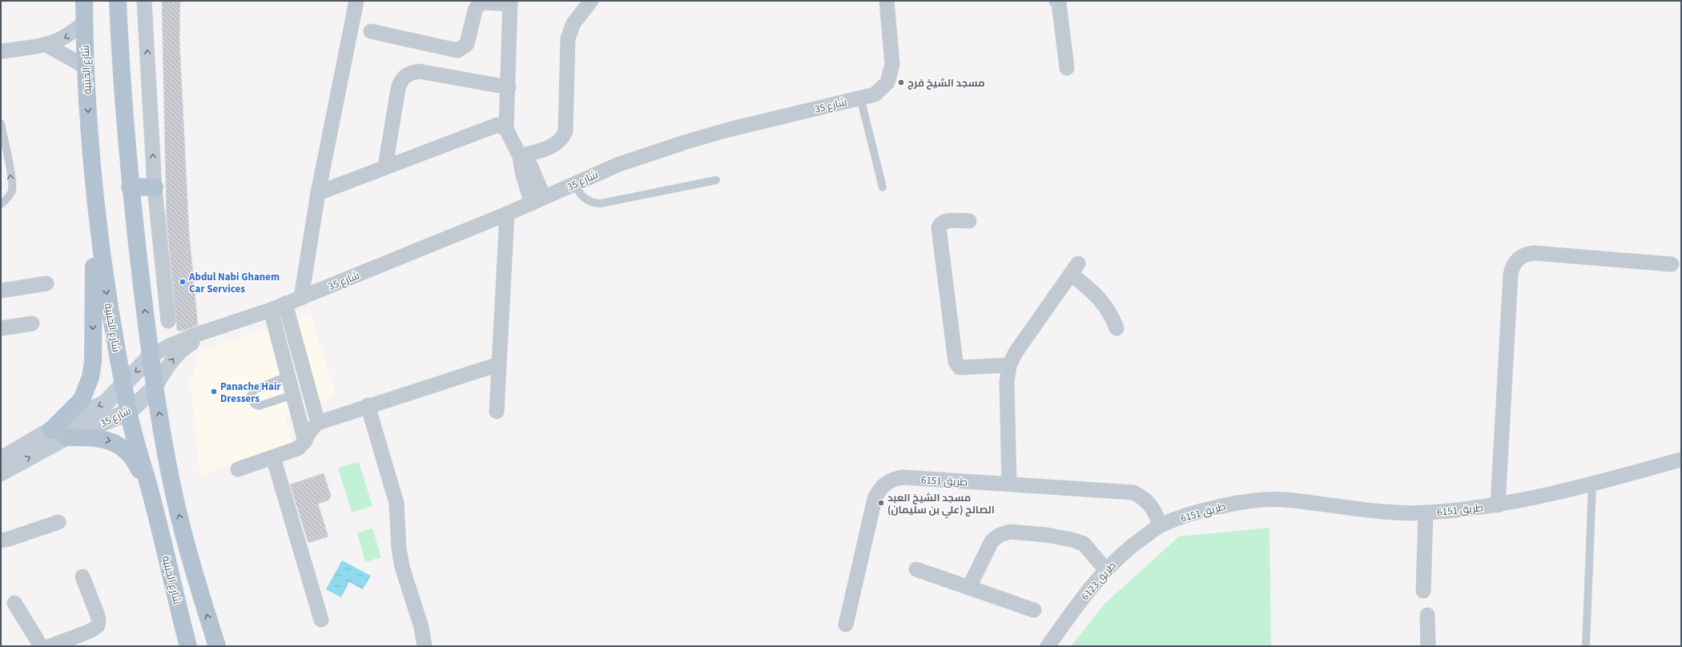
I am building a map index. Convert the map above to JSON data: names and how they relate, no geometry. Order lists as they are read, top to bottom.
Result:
{
  "streets": {
    "main road": ["شارع الجنبية"],
    "street": ["شارع 35", "طريق 6151", "طريق 6123"]
  },
  "crossings": [
    ["شارع الجنبية", "شارع 35"],
    ["طريق 6151", "طريق 6123"]
  ],
  "places": [
    "مسجد الشيخ فرج",
    "Abdul Nabi Ghanem Car Services",
    "Panache Hair Dressers",
    "مسجد الشيخ العبد الصالح (علي بن سليمان)"
  ]
}
